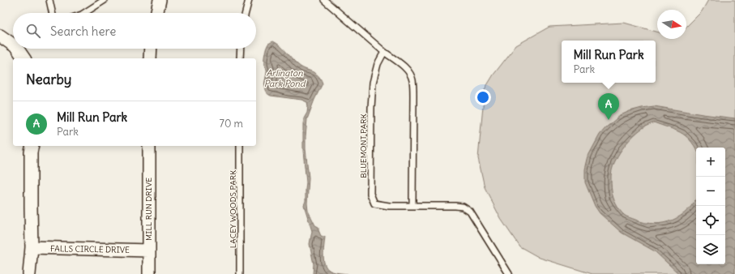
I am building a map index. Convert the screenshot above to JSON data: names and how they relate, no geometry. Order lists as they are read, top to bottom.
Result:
{
  "streets": {
    "street": ["MILL RUN DRIVE", "FALLS CIRCLE DRIVE"],
    "lane": ["BLUEMONT PARK", "LACEY WOODS PARK"]
  },
  "crossings": [
    ["MILL RUN DRIVE", "FALLS CIRCLE DRIVE"]
  ],
  "water": ["Arlington Park Pond"],
  "north": "right",
  "page": {
    "search": "Search here",
    "popup": ["Mill Run Park", "Park"],
    "heading": "Nearby",
    "pins": "A",
    "list": [
      {
        "mark": "A",
        "name": "Mill Run Park",
        "note": "Park",
        "value": "70 m"
      }
    ],
    "map_buttons": ["+", "−"]
  }
}
